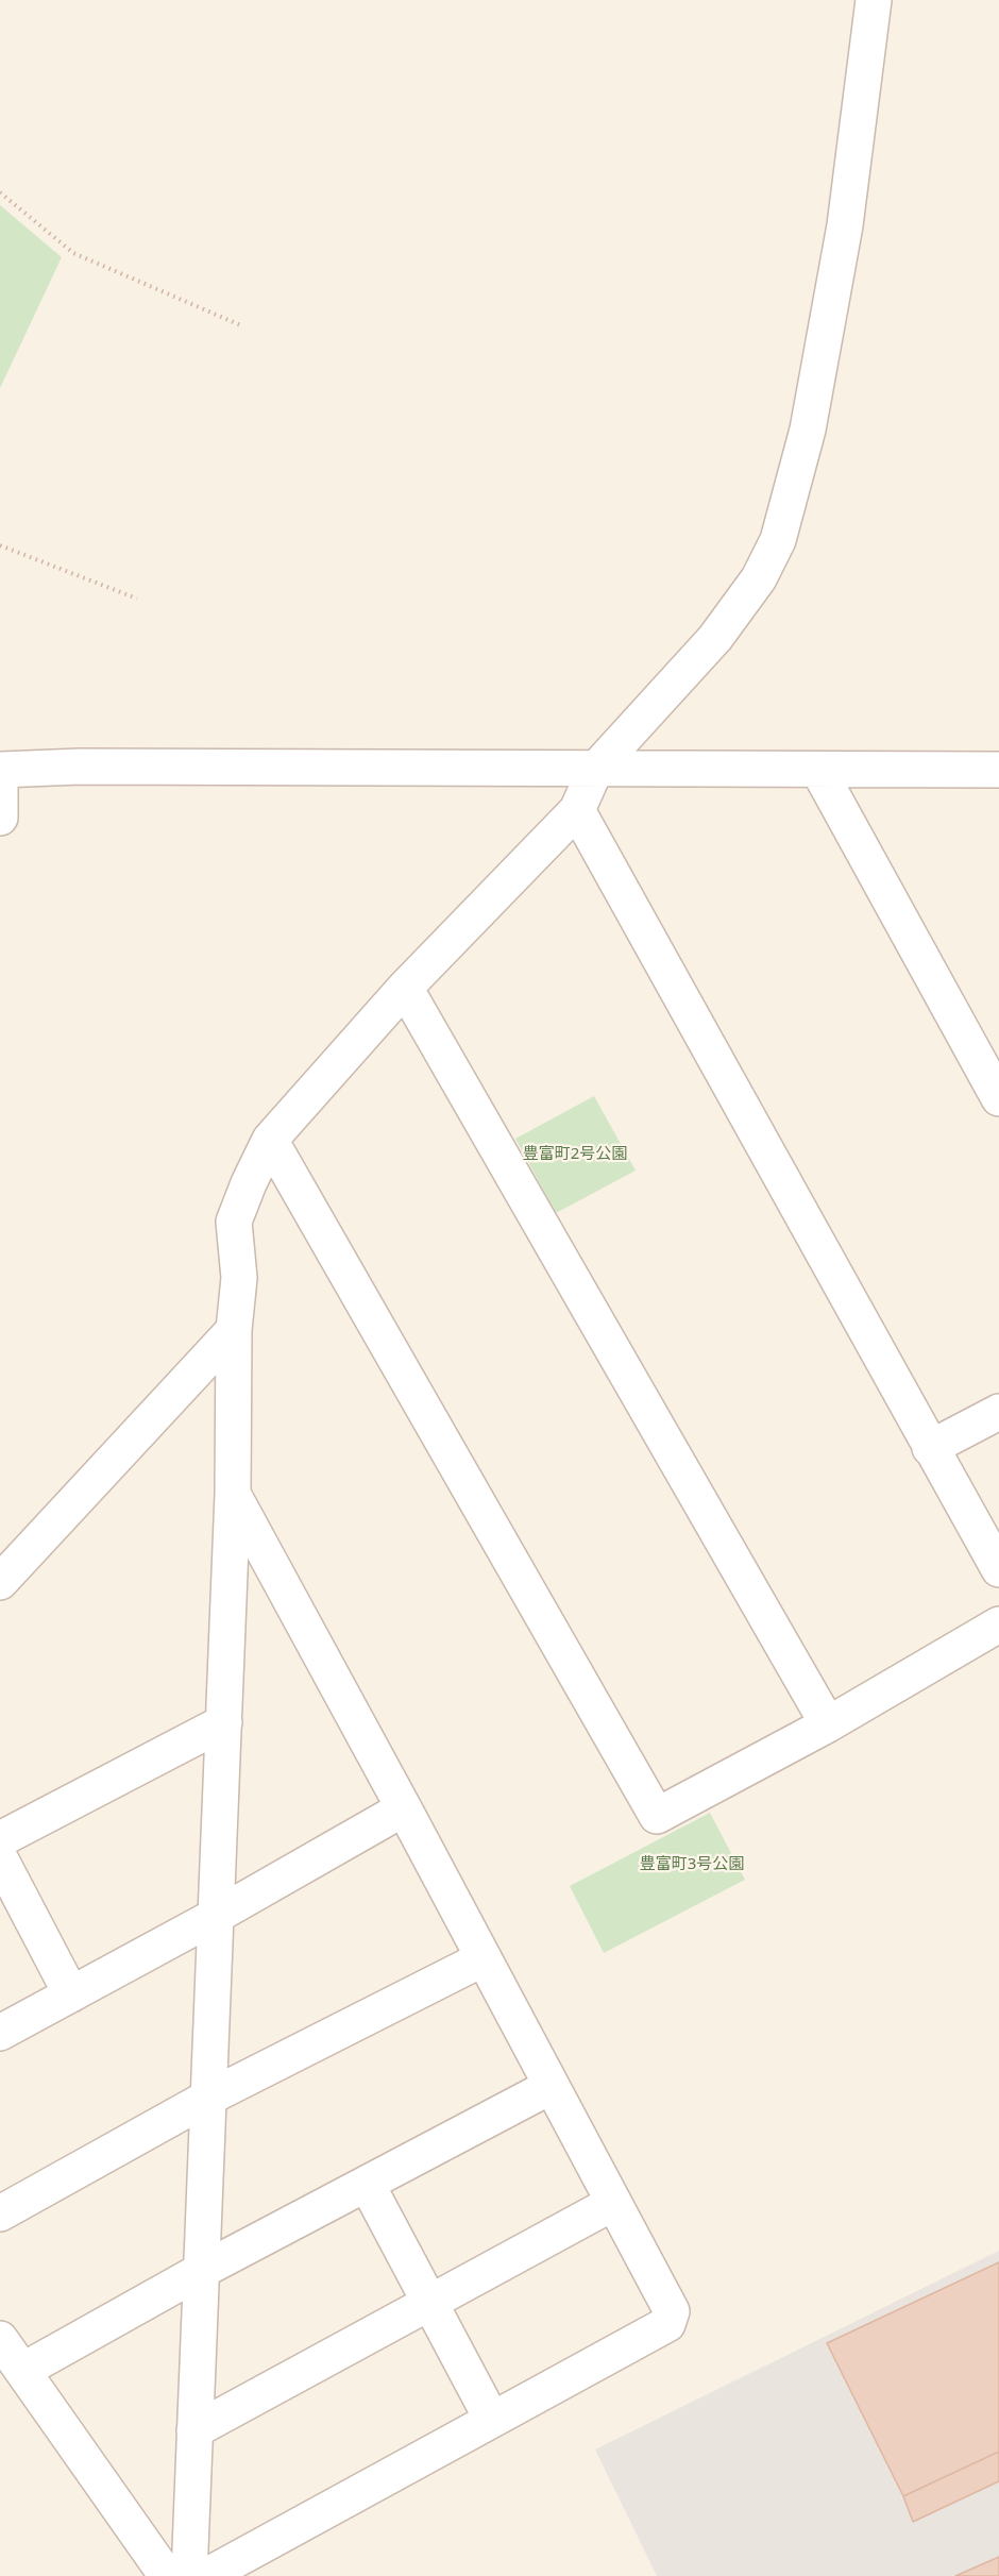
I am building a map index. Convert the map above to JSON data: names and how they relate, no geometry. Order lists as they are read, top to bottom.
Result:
{
  "parks": ["豊富町2号公園", "豊富町3号公園"]
}
